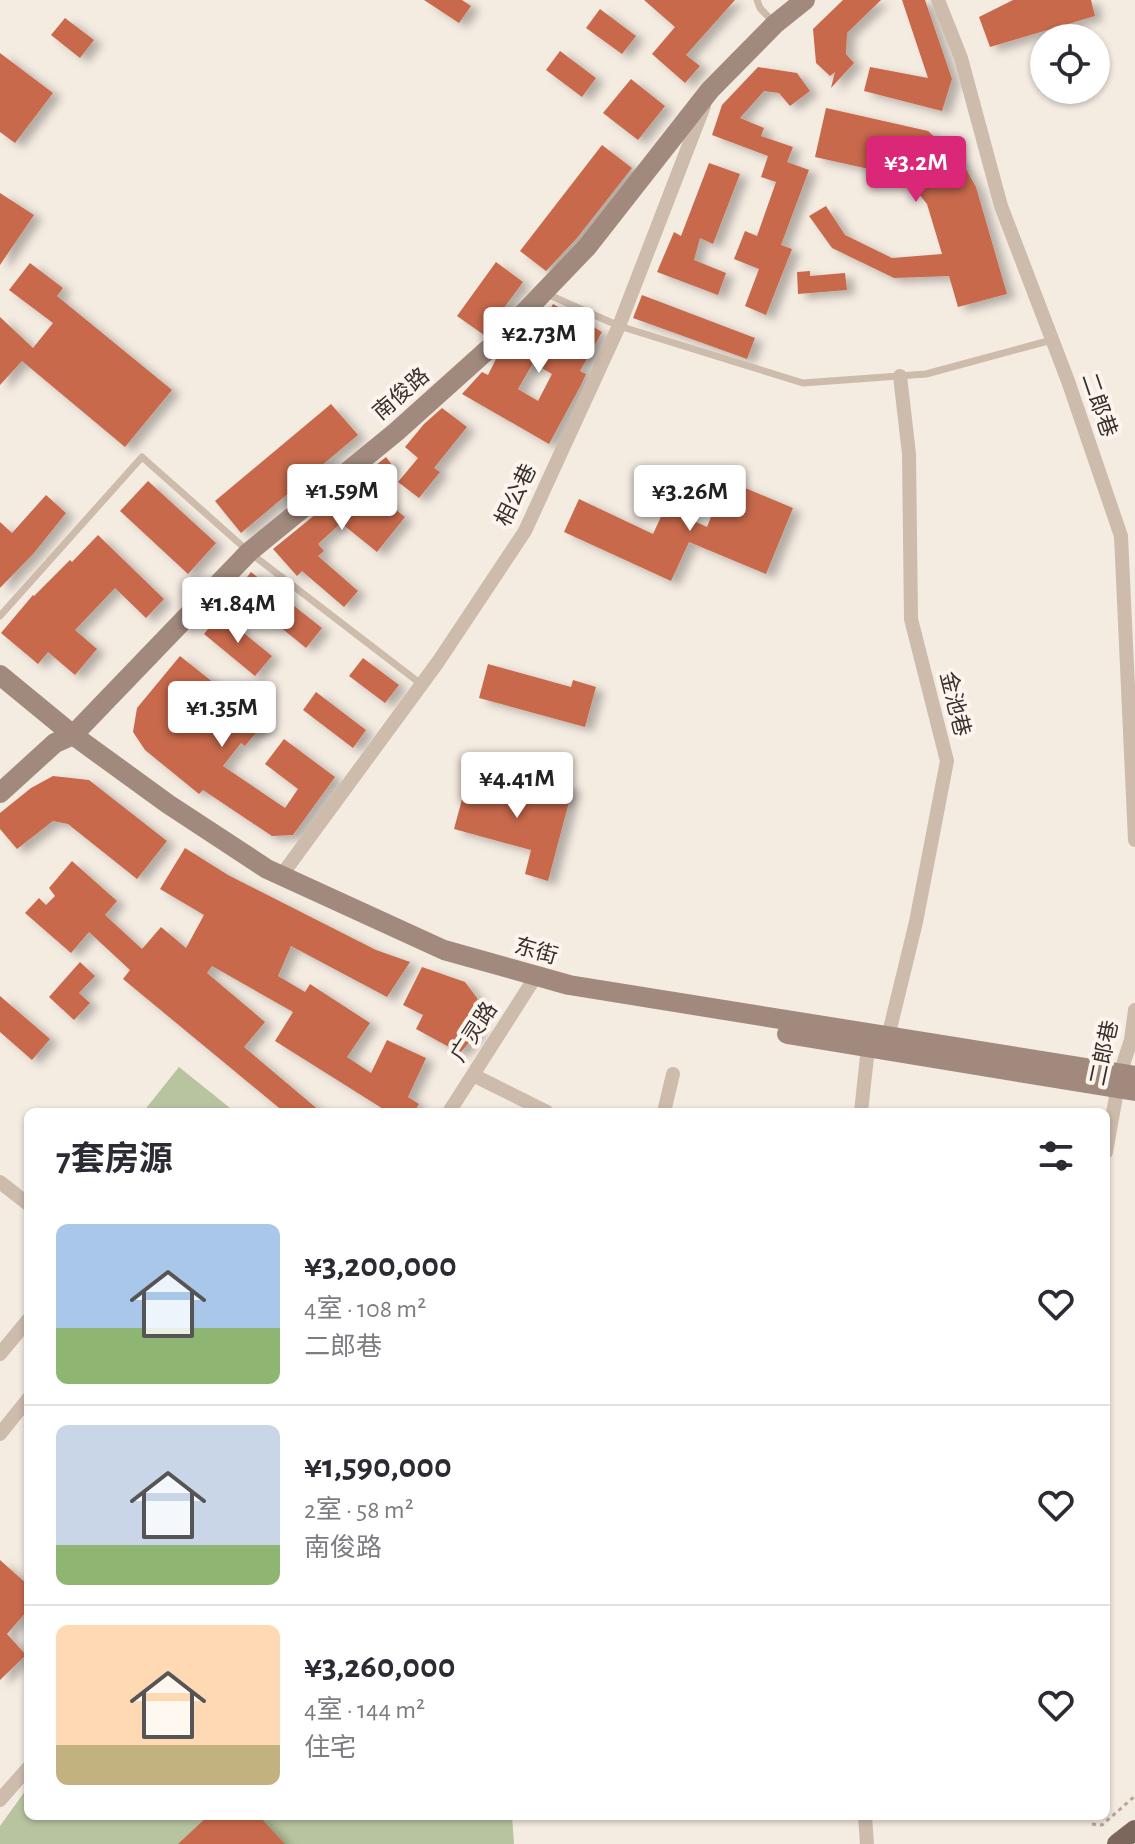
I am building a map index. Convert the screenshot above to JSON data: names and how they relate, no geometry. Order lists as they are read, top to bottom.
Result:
{
  "streets": {
    "main road": ["南俊路", "东街"],
    "street": [
      "二郎巷",
      "相公巷",
      "金池巷",
      "广灵路"
    ]
  },
  "crossings": [
    ["南俊路", "相公巷"],
    ["南俊路", "东街"],
    ["二郎巷", "东街"],
    ["相公巷", "东街"],
    ["金池巷", "东街"],
    ["东街", "广灵路"]
  ],
  "page": {
    "price": [
      "¥3.2M",
      "¥2.73M",
      "¥1.59M",
      "¥3.26M",
      "¥1.84M",
      "¥1.35M",
      "¥4.41M"
    ],
    "heading": "7套房源",
    "list": [
      {
        "name": "¥3,200,000",
        "note": "4室 · 108 m² · 二郎巷"
      },
      {
        "name": "¥1,590,000",
        "note": "2室 · 58 m² · 南俊路"
      },
      {
        "name": "¥3,260,000",
        "note": "4室 · 144 m² · 住宅"
      }
    ]
  }
}
